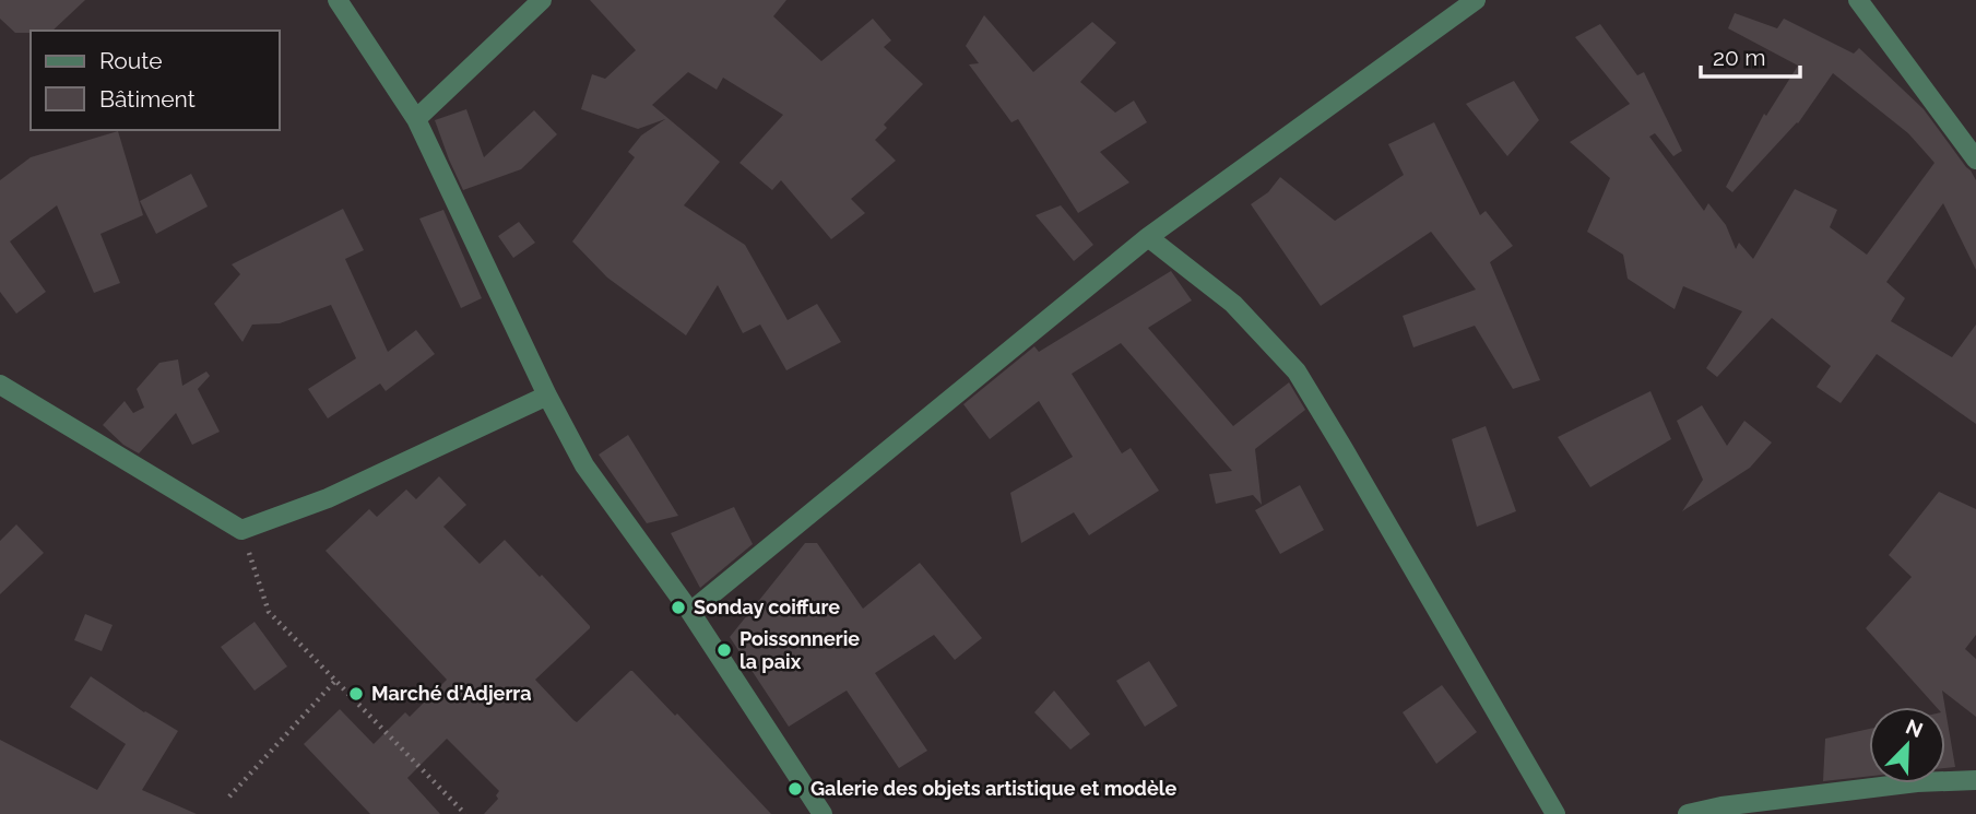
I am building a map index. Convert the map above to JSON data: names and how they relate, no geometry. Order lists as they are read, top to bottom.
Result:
{
  "places": [
    "Sonday coiffure",
    "Poissonnerie la paix",
    "Marché d'Adjerra",
    "Galerie des objets artistique et modèle"
  ],
  "legend": ["Route", "Bâtiment"],
  "scale_bar": "20 m",
  "north": "top right"
}
